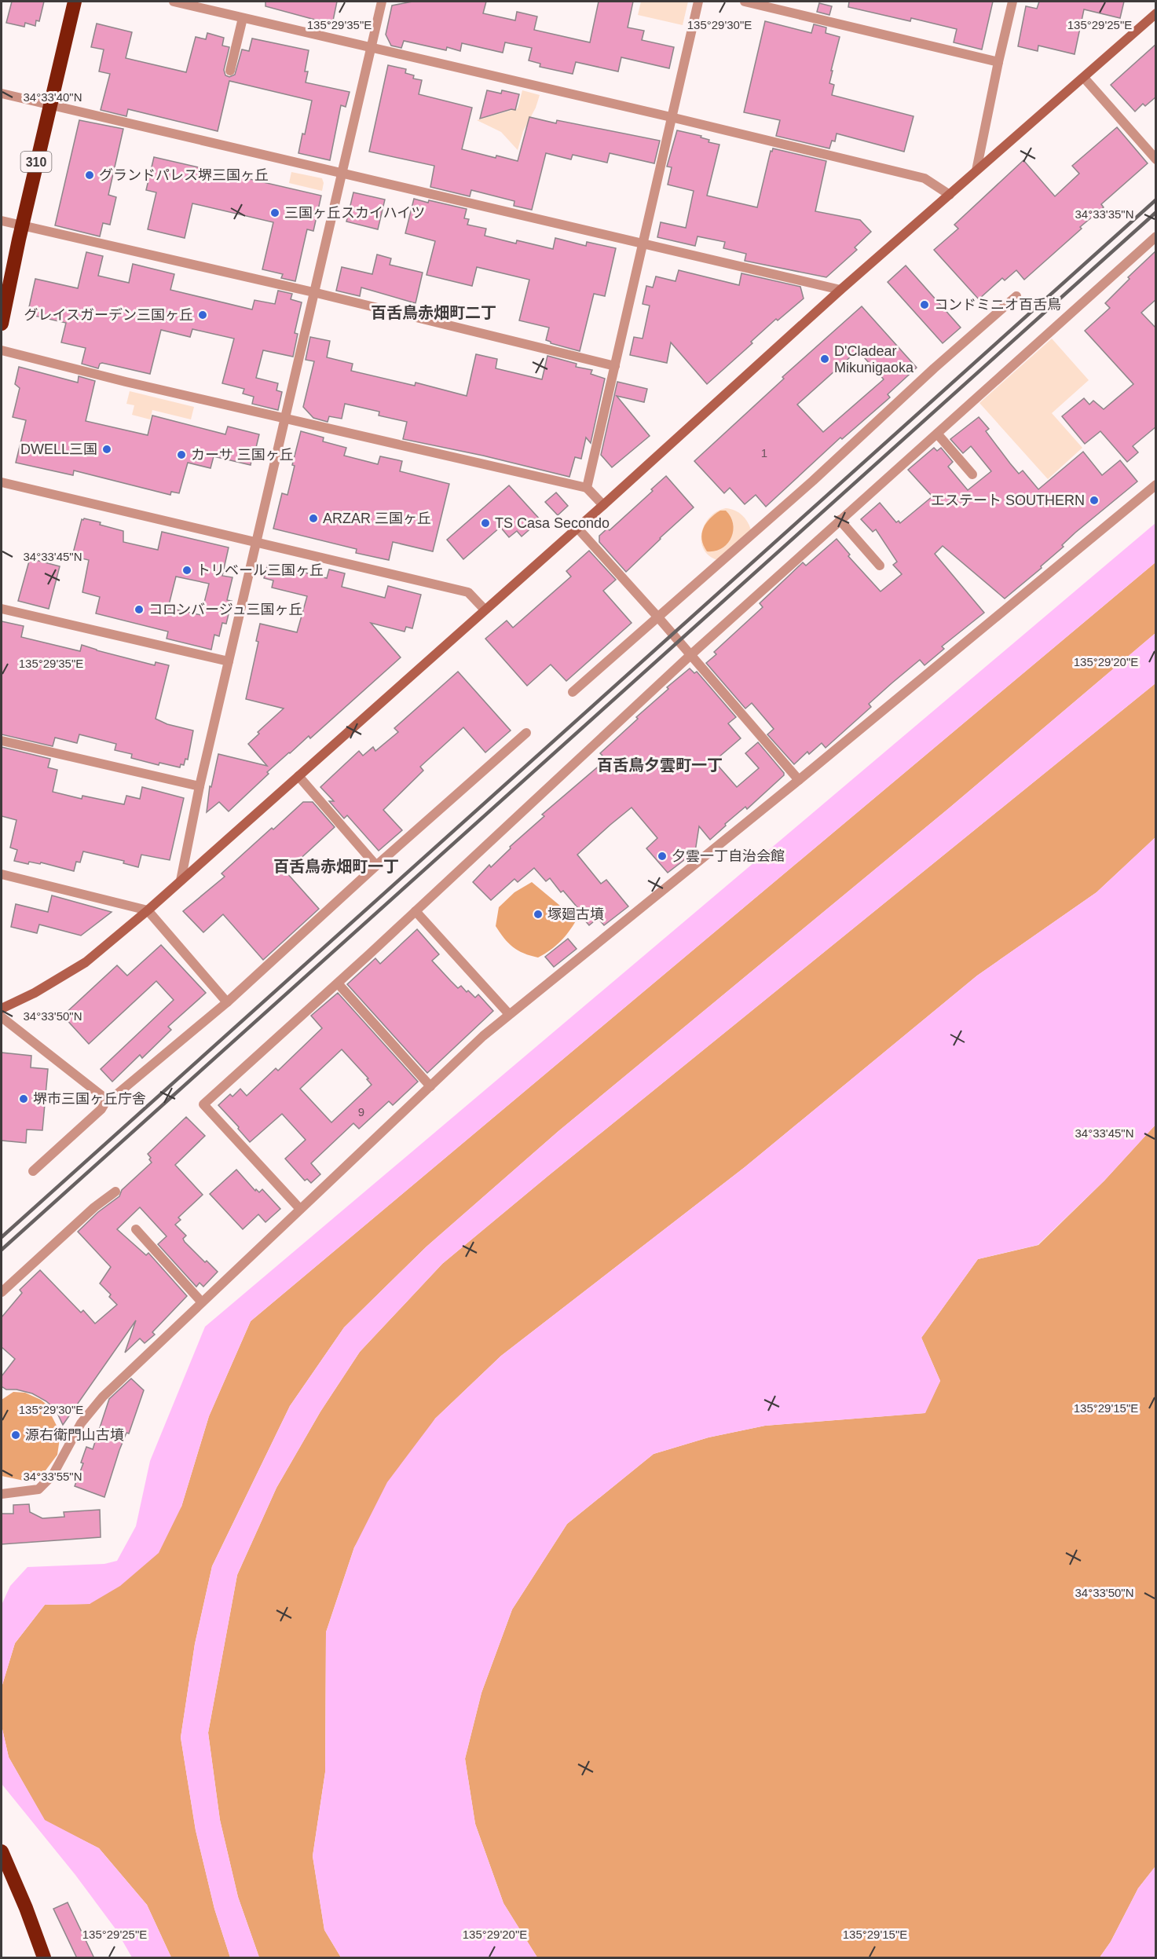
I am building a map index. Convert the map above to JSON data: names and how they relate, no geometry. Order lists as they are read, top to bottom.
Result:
{
  "streets": {
    "highway": ["310"]
  },
  "districts": ["百舌鳥赤畑町二丁", "百舌鳥夕雲町一丁", "百舌鳥赤畑町一丁"],
  "places": [
    "グランドパレス堺三国ヶ丘",
    "三国ヶ丘スカイハイツ",
    "コンドミニオ百舌鳥",
    "グレイスガーデン三国ヶ丘",
    "D'Cladear Mikunigaoka",
    "DWELL三国",
    "カーサ 三国ヶ丘",
    "エステート SOUTHERN",
    "ARZAR 三国ヶ丘",
    "TS Casa Secondo",
    "トリベール三国ヶ丘",
    "コロンバージュ三国ヶ丘",
    "夕雲一丁自治会館",
    "塚廻古墳",
    "堺市三国ヶ丘庁舎",
    "源右衛門山古墳"
  ],
  "house_numbers": ["1", "9"],
  "coordinates": [
    "135°29'35\"E",
    "135°29'30\"E",
    "135°29'25\"E",
    "34°33'40\"N",
    "34°33'35\"N",
    "34°33'45\"N",
    "135°29'20\"E",
    "34°33'50\"N",
    "135°29'15\"E",
    "34°33'55\"N"
  ]
}
